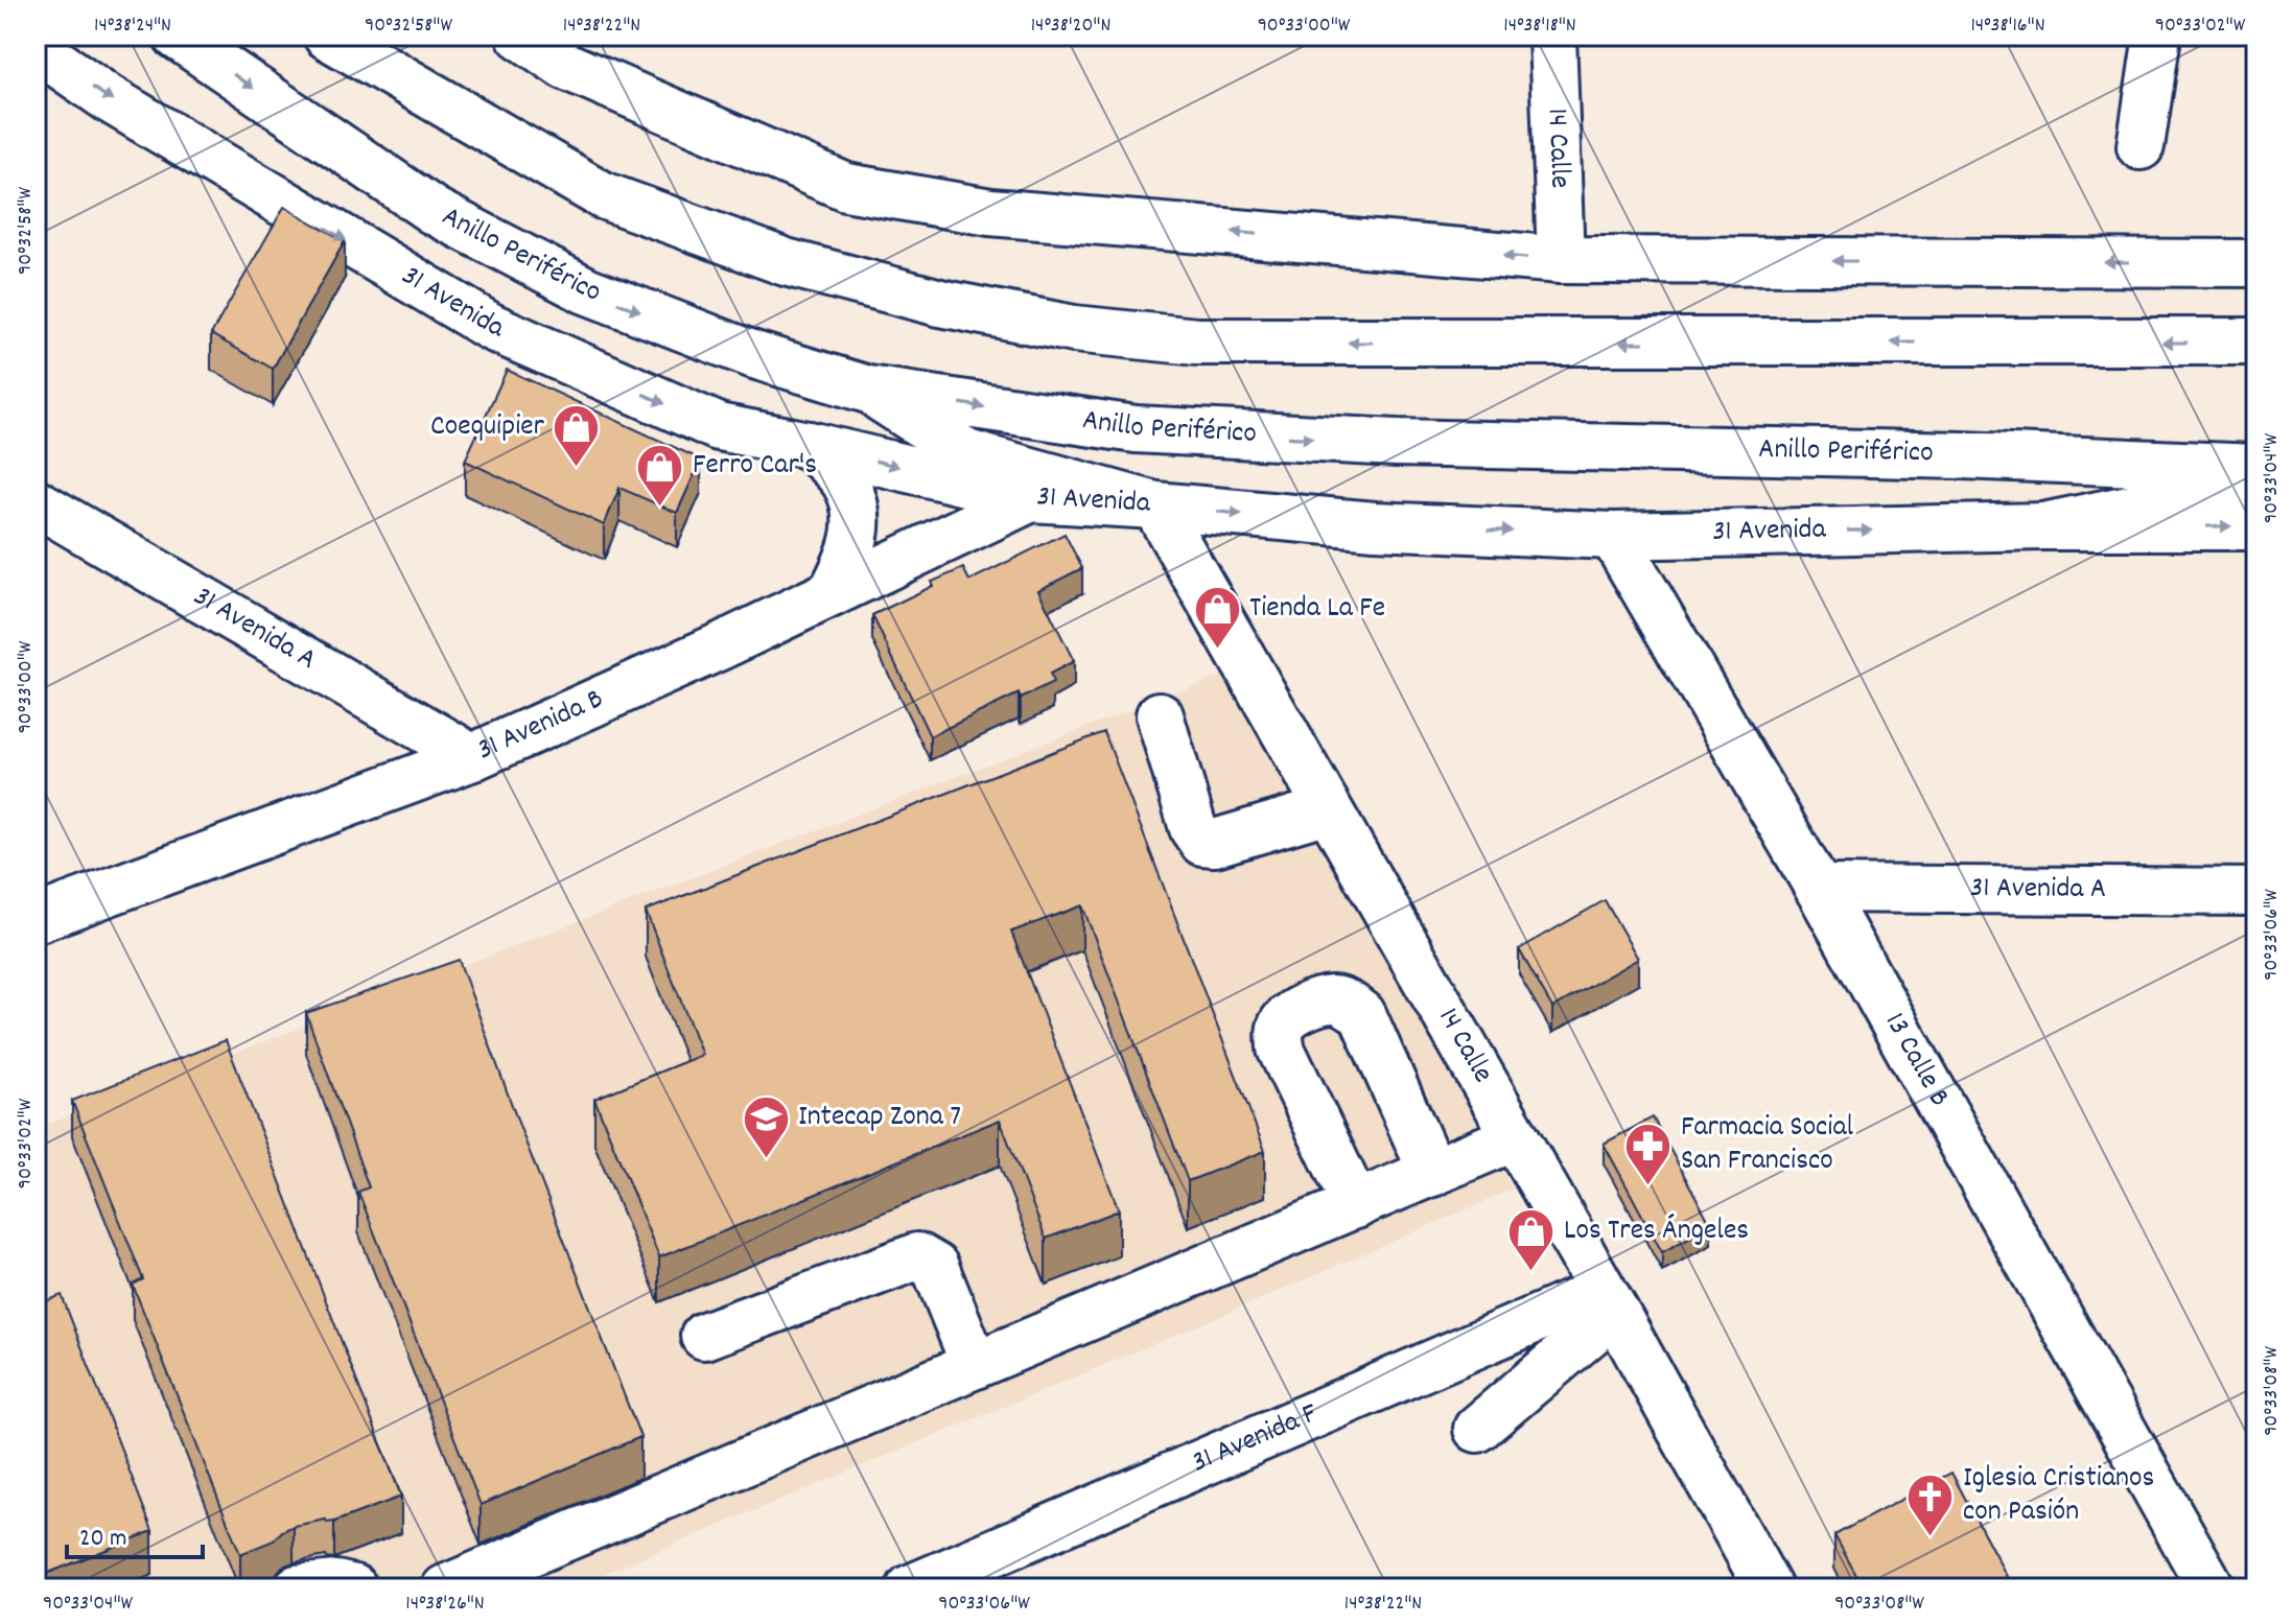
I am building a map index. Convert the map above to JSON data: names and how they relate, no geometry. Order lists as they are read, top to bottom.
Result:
{
  "streets": {
    "main road": [
      "14 Calle",
      "Anillo Periférico",
      "31 Avenida",
      "31 Avenida A",
      "31 Avenida B",
      "13 Calle B",
      "31 Avenida F"
    ]
  },
  "crossings": [
    ["14 Calle", "31 Avenida"],
    ["14 Calle", "31 Avenida F"],
    ["31 Avenida", "31 Avenida B"],
    ["31 Avenida", "13 Calle B"],
    ["31 Avenida A", "31 Avenida B"],
    ["31 Avenida A", "13 Calle B"]
  ],
  "places": {
    "shop": [
      "Coequipier",
      "Ferro Car's",
      "Tienda La Fe",
      "Los Tres Ángeles"
    ],
    "school or university": ["Intecap Zona 7"],
    "pharmacy": ["Farmacia Social San Francisco"],
    "church": ["Iglesia Cristianos con Pasión"]
  },
  "scale_bar": "20 m",
  "coordinates": [
    "14°38'24\"N",
    "90°32'58\"W",
    "14°38'22\"N",
    "14°38'20\"N",
    "90°33'00\"W",
    "14°38'18\"N",
    "14°38'16\"N",
    "90°33'02\"W",
    "90°33'04\"W",
    "90°33'06\"W",
    "90°33'08\"W",
    "14°38'26\"N"
  ]
}
